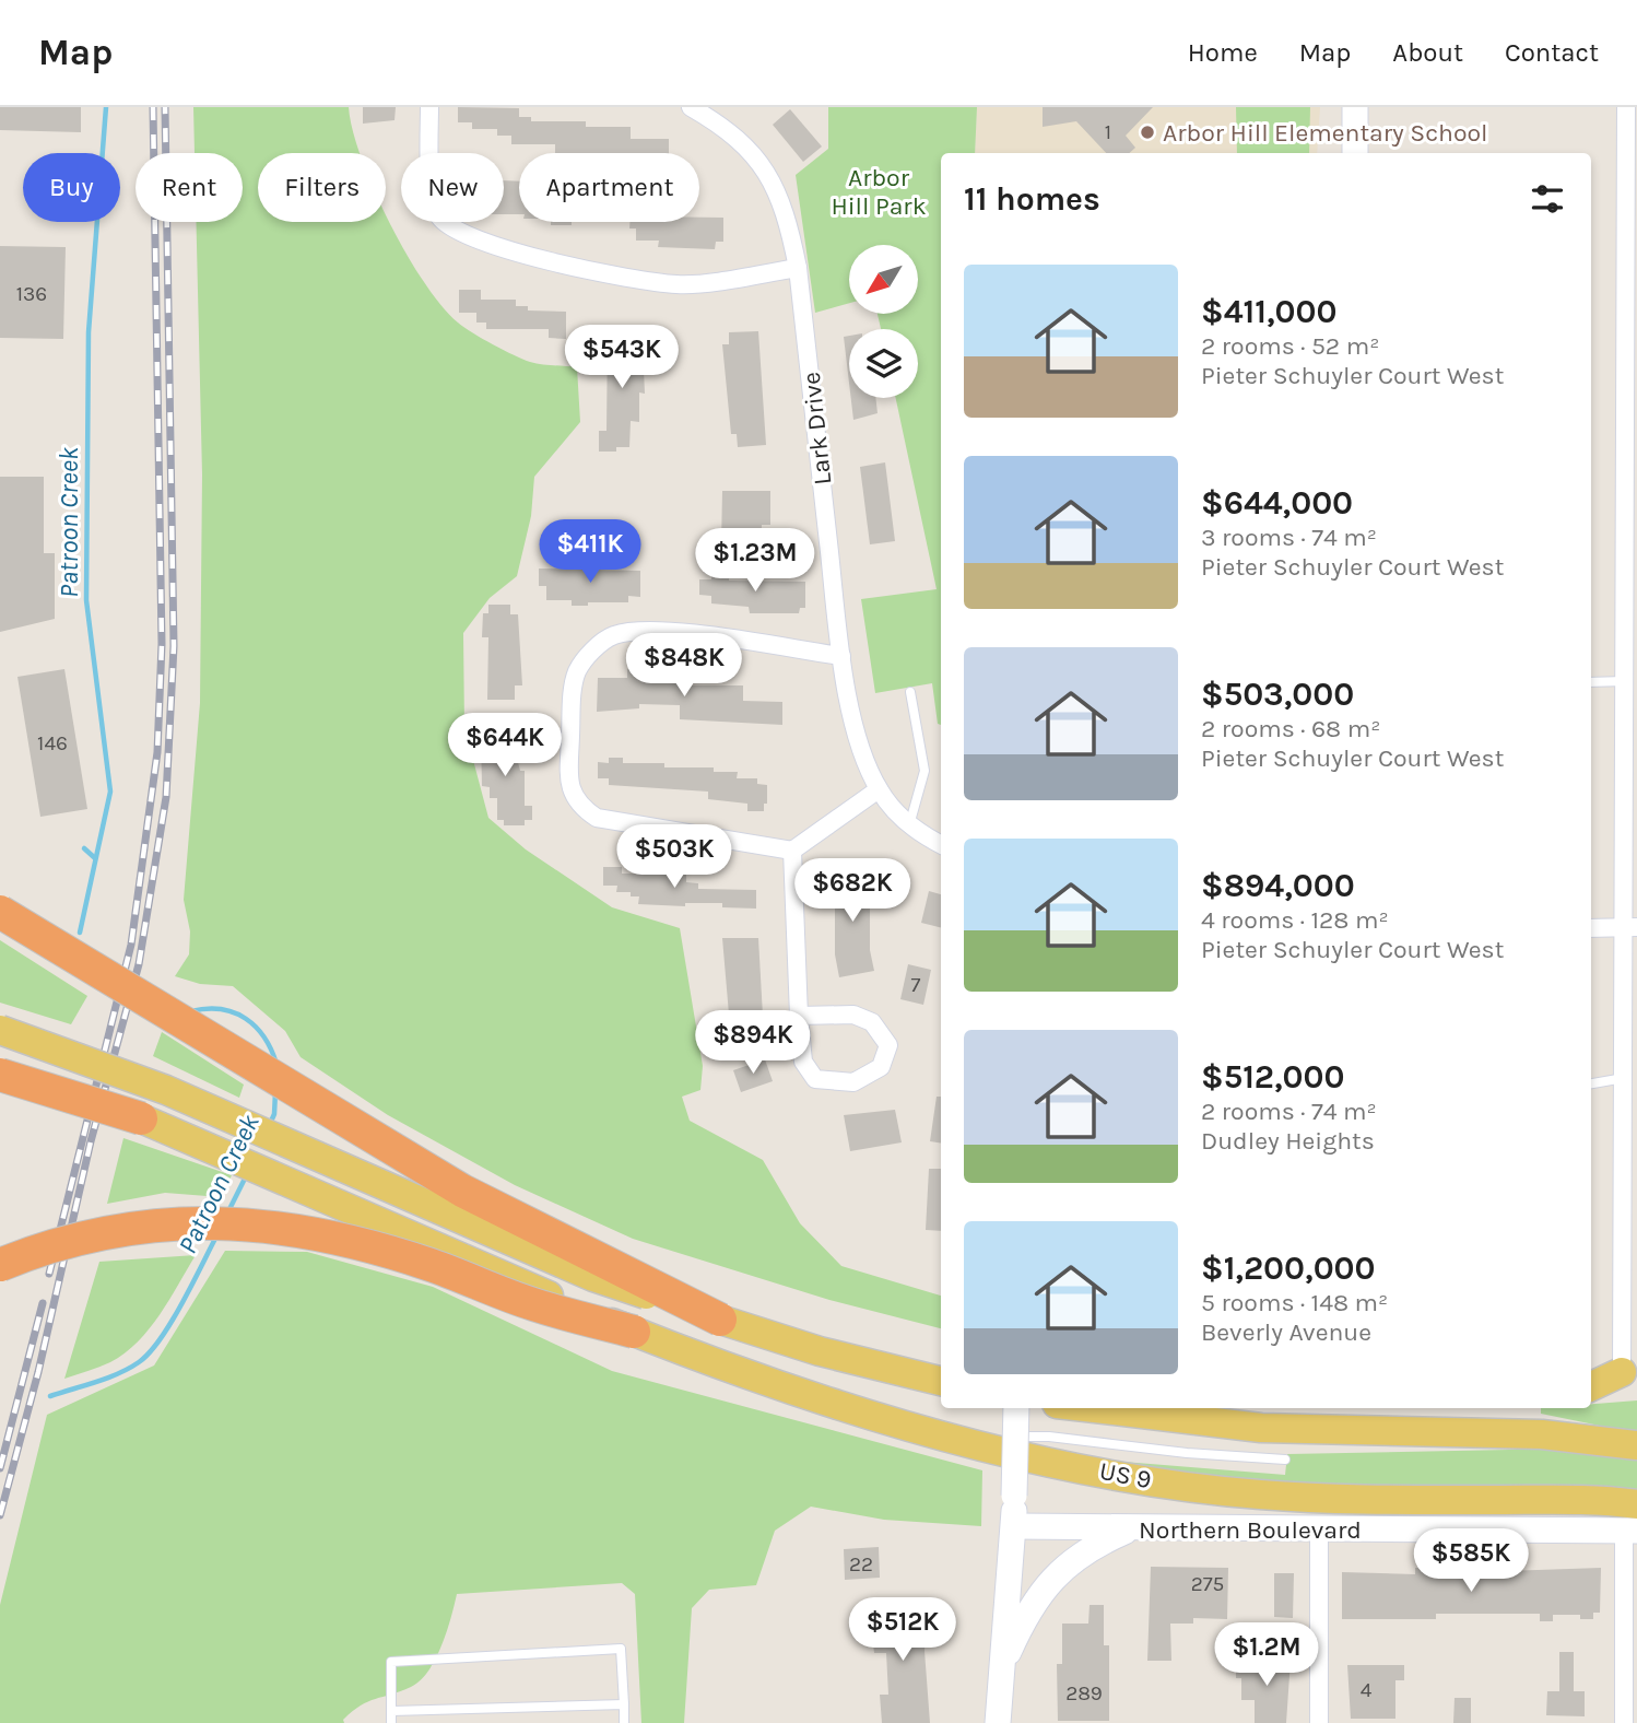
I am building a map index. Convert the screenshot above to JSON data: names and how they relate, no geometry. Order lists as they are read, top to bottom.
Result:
{
  "streets": {
    "main road": ["US 9", "Northern Boulevard"],
    "street": ["Lark Drive"]
  },
  "water": ["Patroon Creek"],
  "parks": ["Arbor Hill Park"],
  "places": ["Arbor Hill Elementary School"],
  "house_numbers": [
    "1",
    "136",
    "146",
    "7",
    "22",
    "275",
    "4",
    "289"
  ],
  "north": "bottom left",
  "page": {
    "header": "Map",
    "nav": [
      "Home",
      "Map",
      "About",
      "Contact"
    ],
    "chip": [
      "Buy",
      "Rent",
      "Filters",
      "New",
      "Apartment"
    ],
    "heading": "11 homes",
    "list": [
      {
        "name": "$411,000",
        "note": "2 rooms · 52 m² · Pieter Schuyler Court West"
      },
      {
        "name": "$644,000",
        "note": "3 rooms · 74 m² · Pieter Schuyler Court West"
      },
      {
        "name": "$503,000",
        "note": "2 rooms · 68 m² · Pieter Schuyler Court West"
      },
      {
        "name": "$894,000",
        "note": "4 rooms · 128 m² · Pieter Schuyler Court West"
      },
      {
        "name": "$512,000",
        "note": "2 rooms · 74 m² · Dudley Heights"
      },
      {
        "name": "$1,200,000",
        "note": "5 rooms · 148 m² · Beverly Avenue"
      }
    ],
    "price": [
      "$543K",
      "$411K",
      "$1.23M",
      "$848K",
      "$644K",
      "$503K",
      "$682K",
      "$894K",
      "$585K",
      "$512K",
      "$1.2M"
    ]
  }
}
